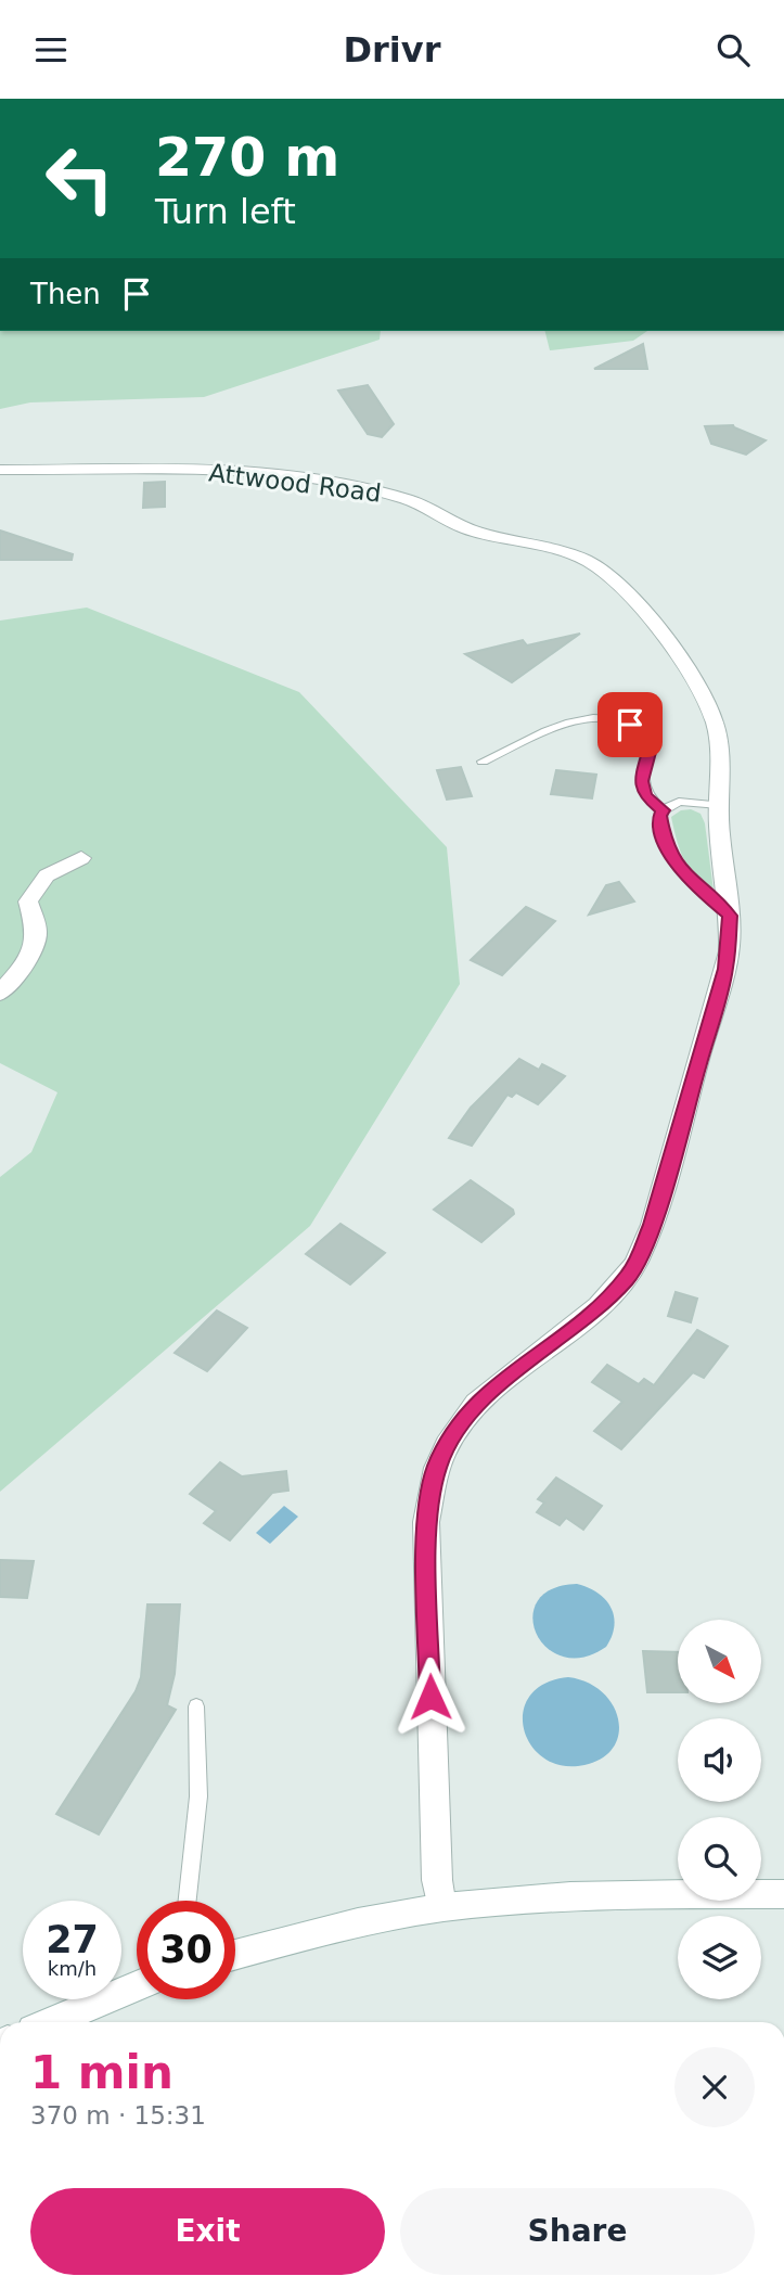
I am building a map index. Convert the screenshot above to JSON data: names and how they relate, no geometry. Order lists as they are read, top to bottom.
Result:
{
  "streets": {
    "street": ["Attwood Road"]
  },
  "north": "bottom right",
  "page": {
    "header": "Drivr",
    "turn": ["270 m", "Turn left"],
    "then": "Then",
    "speed": "27 km/h",
    "limit": "30",
    "heading": ["1 min", "370 m · 15:31"],
    "buttons": ["Exit", "Share"]
  }
}
